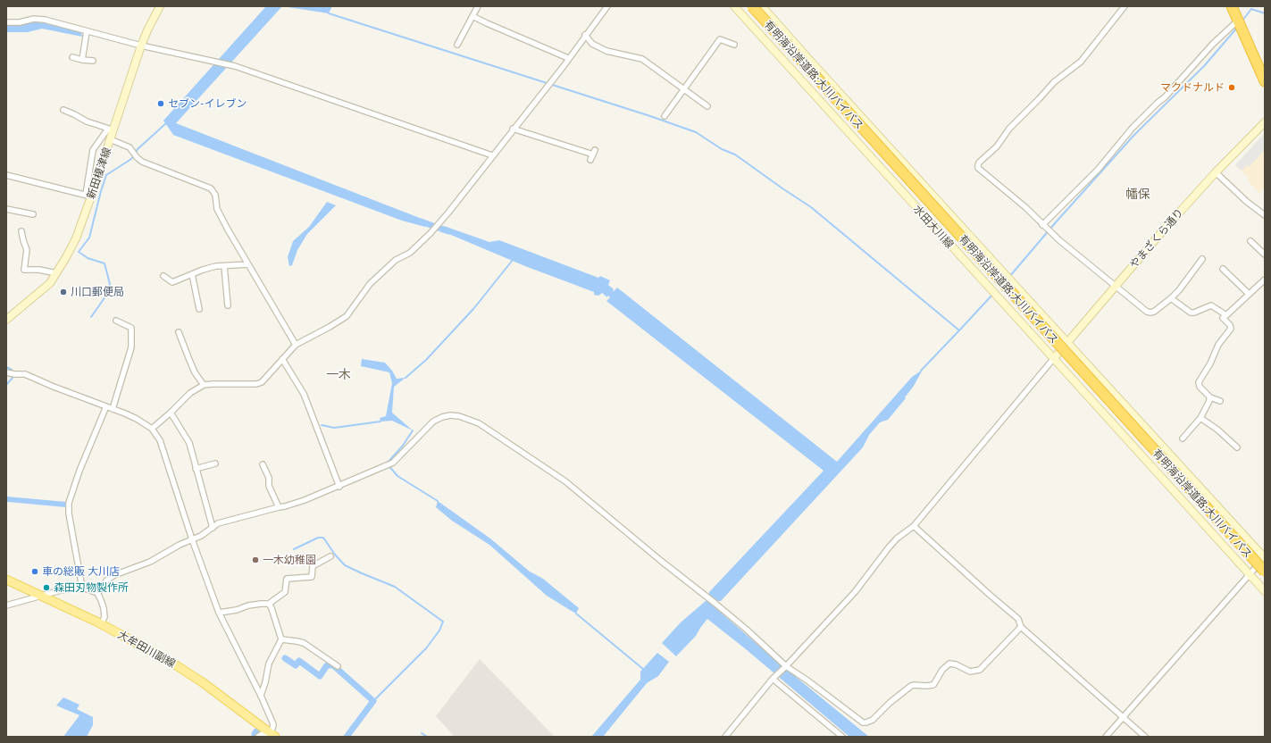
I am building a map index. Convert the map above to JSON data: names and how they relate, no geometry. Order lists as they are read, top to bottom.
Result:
{
  "streets": {
    "highway": ["有明海沿岸道路;大川バイパス"],
    "main road": [
      "新田榎津線",
      "水田大川線",
      "やまざくら通り",
      "大牟田川副線"
    ]
  },
  "crossings": [
    ["水田大川線", "やまざくら通り"]
  ],
  "districts": ["幡保", "一木"],
  "places": [
    "マクドナルド",
    "セブン-イレブン",
    "川口郵便局",
    "一木幼稚園",
    "車の総販 大川店",
    "森田刃物製作所"
  ]
}
